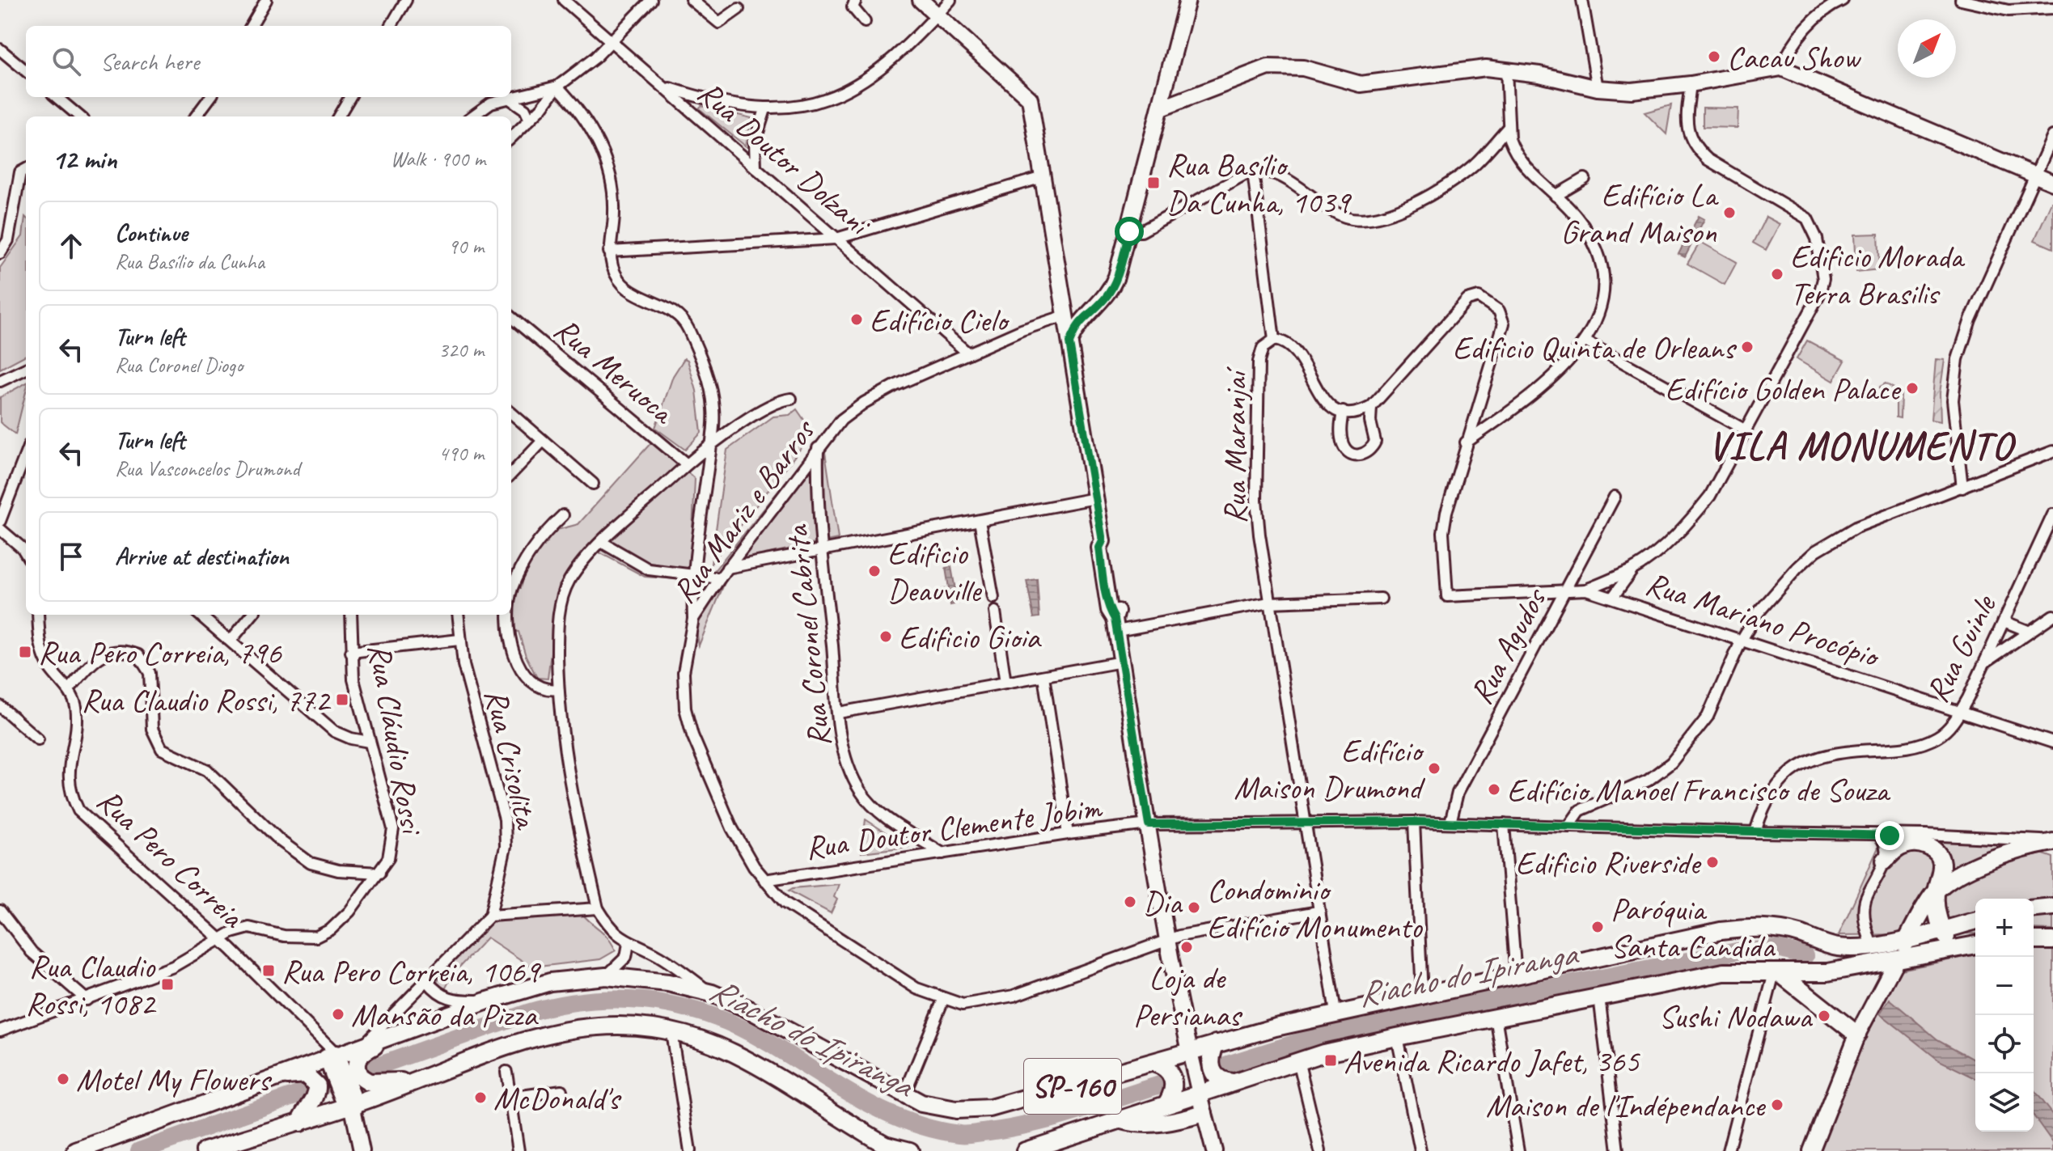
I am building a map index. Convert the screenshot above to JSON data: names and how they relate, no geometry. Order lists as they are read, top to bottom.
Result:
{
  "streets": {
    "main road": ["SP-160"],
    "street": [
      "Rua Doutor Dolzani",
      "Rua Meruoca",
      "Rua Maranjaí",
      "Rua Mariz e Barros",
      "Rua Mariano Procópio",
      "Rua Coronel Cabrita",
      "Rua Agudos",
      "Rua Guinle",
      "Rua Cláudio Rossi",
      "Rua Crisolita",
      "Rua Doutor Clemente Jobim",
      "Rua Pero Correia"
    ]
  },
  "crossings": [
    ["Rua Doutor Dolzani", "Rua Mariz e Barros"],
    ["Rua Maranjaí", "Rua Doutor Clemente Jobim"],
    ["Rua Maranjaí", "SP-160"],
    ["Rua Mariz e Barros", "Rua Coronel Cabrita"],
    ["Rua Mariz e Barros", "Rua Doutor Clemente Jobim"],
    ["Rua Mariano Procópio", "Rua Agudos"],
    ["Rua Mariano Procópio", "Rua Guinle"],
    ["Rua Coronel Cabrita", "Rua Doutor Clemente Jobim"],
    ["Rua Agudos", "Rua Doutor Clemente Jobim"],
    ["Rua Guinle", "Rua Doutor Clemente Jobim"],
    ["Rua Cláudio Rossi", "Rua Pero Correia"]
  ],
  "districts": ["VILA MONUMENTO"],
  "water": ["Riacho do Ipiranga"],
  "places": {
    "other": [
      "Cacau Show",
      "Edifício La Grand Maison",
      "Edificio Morada Terra Brasilis",
      "Edifício Cielo",
      "Edificio Quinta de Orleans",
      "Edifício Golden Palace",
      "Edificio Deauville",
      "Edificio Gioia",
      "Edifício Maison Drumond",
      "Edifício Manoel Francisco de Souza",
      "Edificio Riverside",
      "Dia",
      "Condominio Edifício Monumento",
      "Paróquia Santa Candida",
      "Loja de Persianas",
      "Mansão da Pizza",
      "Sushi Nodawa",
      "Motel My Flowers",
      "McDonald's",
      "Maison de l'Indépendance"
    ],
    "transit": [
      "Rua Basílio Da Cunha, 1039",
      "Rua Pero Correia, 796",
      "Rua Claudio Rossi, 772",
      "Rua Pero Correia, 1069",
      "Rua Claudio Rossi, 1082",
      "Avenida Ricardo Jafet, 365"
    ]
  },
  "north": "top right",
  "page": {
    "search": "Search here",
    "heading": ["12 min", "Walk · 900 m"],
    "list": [
      ["Continue", "Rua Basílio da Cunha", "90 m"],
      ["Turn left", "Rua Coronel Diogo", "320 m"],
      ["Turn left", "Rua Vasconcelos Drumond", "490 m"],
      "Arrive at destination"
    ],
    "map_buttons": ["+", "−"]
  }
}
